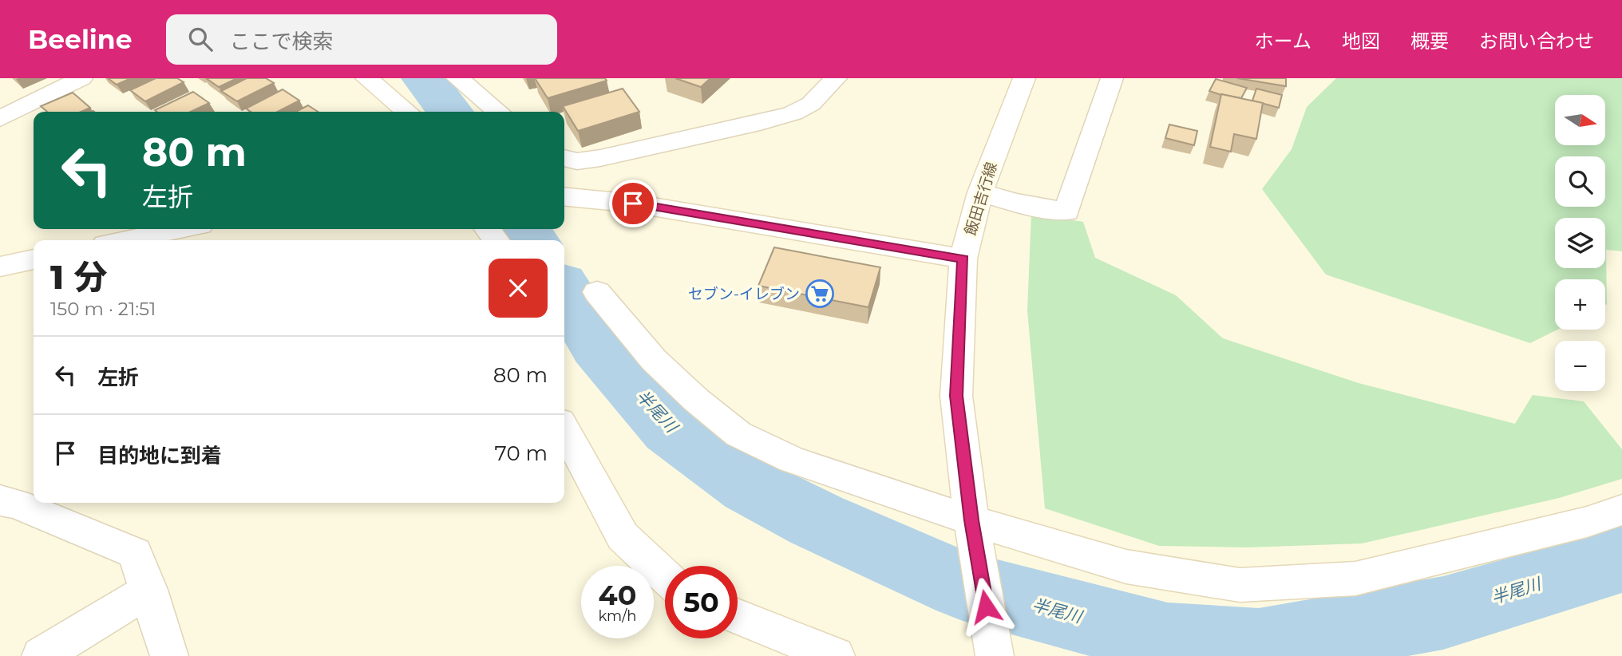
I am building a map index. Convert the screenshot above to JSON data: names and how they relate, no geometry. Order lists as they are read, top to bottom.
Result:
{
  "streets": {
    "street": ["飯田吉行線"]
  },
  "water": ["半尾川"],
  "places": {
    "supermarket": ["セブン-イレブン"]
  },
  "north": "right",
  "page": {
    "header": "Beeline",
    "search": "ここで検索",
    "nav": [
      "ホーム",
      "地図",
      "概要",
      "お問い合わせ"
    ],
    "map_buttons": ["+", "−"],
    "turn": ["80 m", "左折"],
    "heading": ["1 分", "150 m · 21:51"],
    "list": [
      {
        "name": "左折",
        "value": "80 m"
      },
      {
        "name": "目的地に到着",
        "value": "70 m"
      }
    ],
    "speed": "40 km/h",
    "limit": "50"
  }
}
